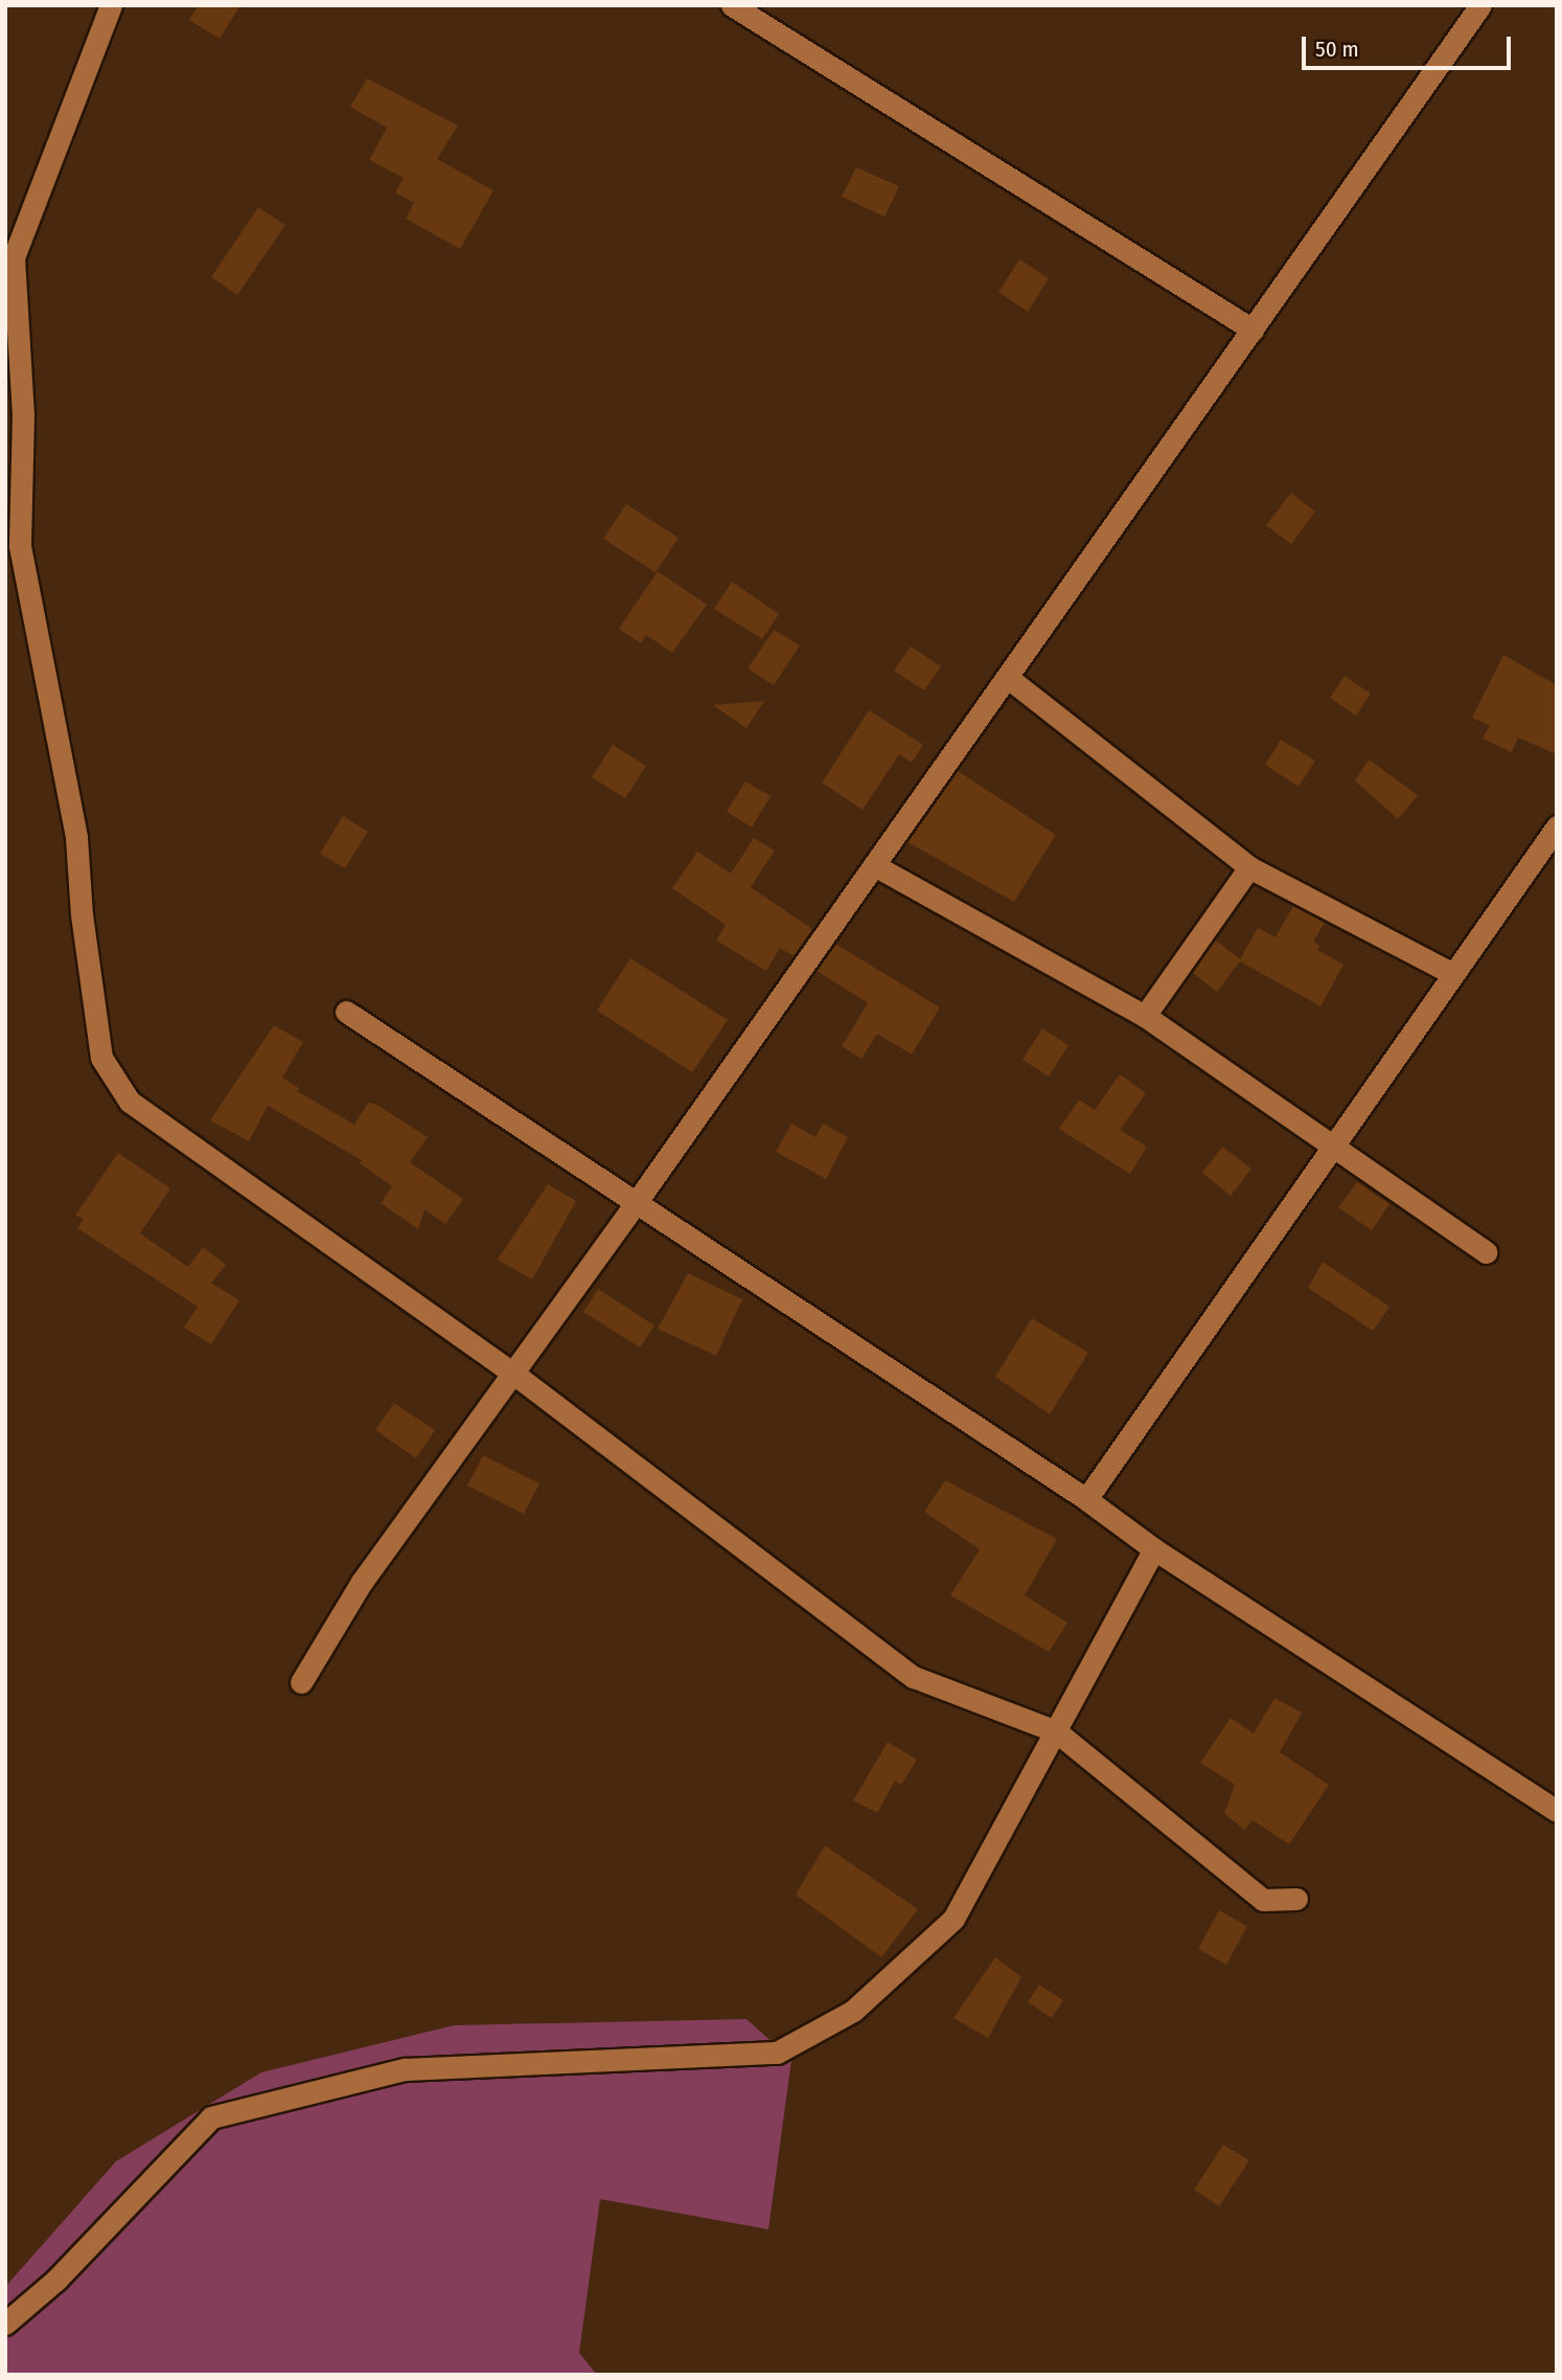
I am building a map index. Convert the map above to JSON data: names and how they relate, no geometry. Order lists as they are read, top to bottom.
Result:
{
  "scale_bar": "50 m"
}
